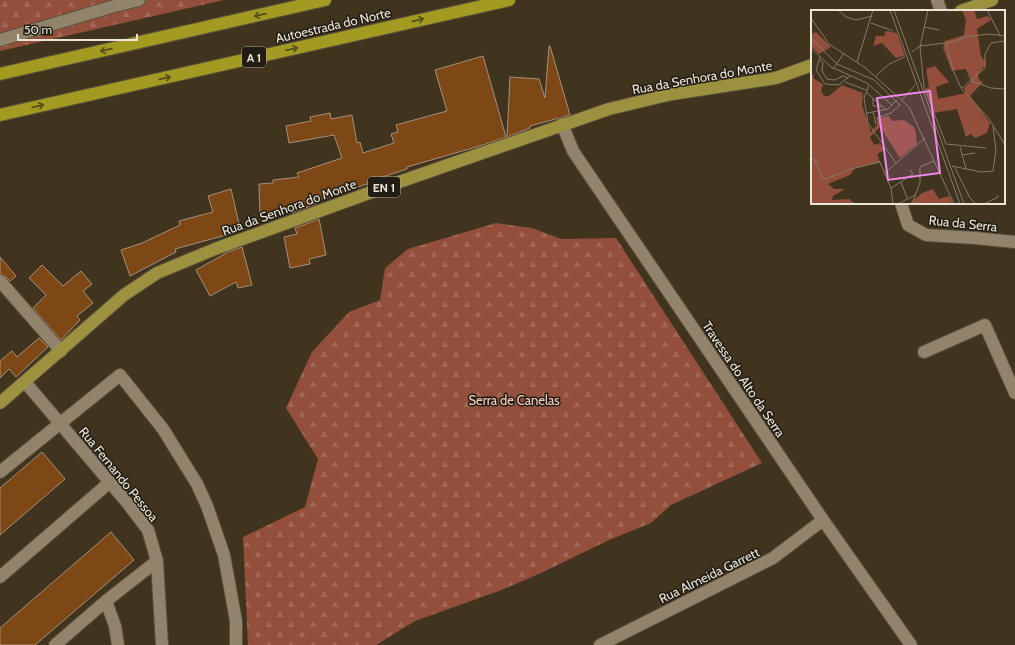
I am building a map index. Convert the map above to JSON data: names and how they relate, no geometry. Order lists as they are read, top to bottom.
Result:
{
  "streets": {
    "highway": ["Autoestrada do Norte", "A 1"],
    "main road": ["Rua da Senhora do Monte", "EN 1"],
    "street": [
      "Rua da Serra",
      "Travessa do Alto da Serra",
      "Rua Fernando Pessoa",
      "Rua Almeida Garrett"
    ]
  },
  "crossings": [
    ["Rua da Senhora do Monte", "Travessa do Alto da Serra"],
    ["Rua da Senhora do Monte", "Rua Fernando Pessoa"],
    ["Travessa do Alto da Serra", "Rua Almeida Garrett"]
  ],
  "parks": ["Serra de Canelas"],
  "scale_bar": "50 m"
}
